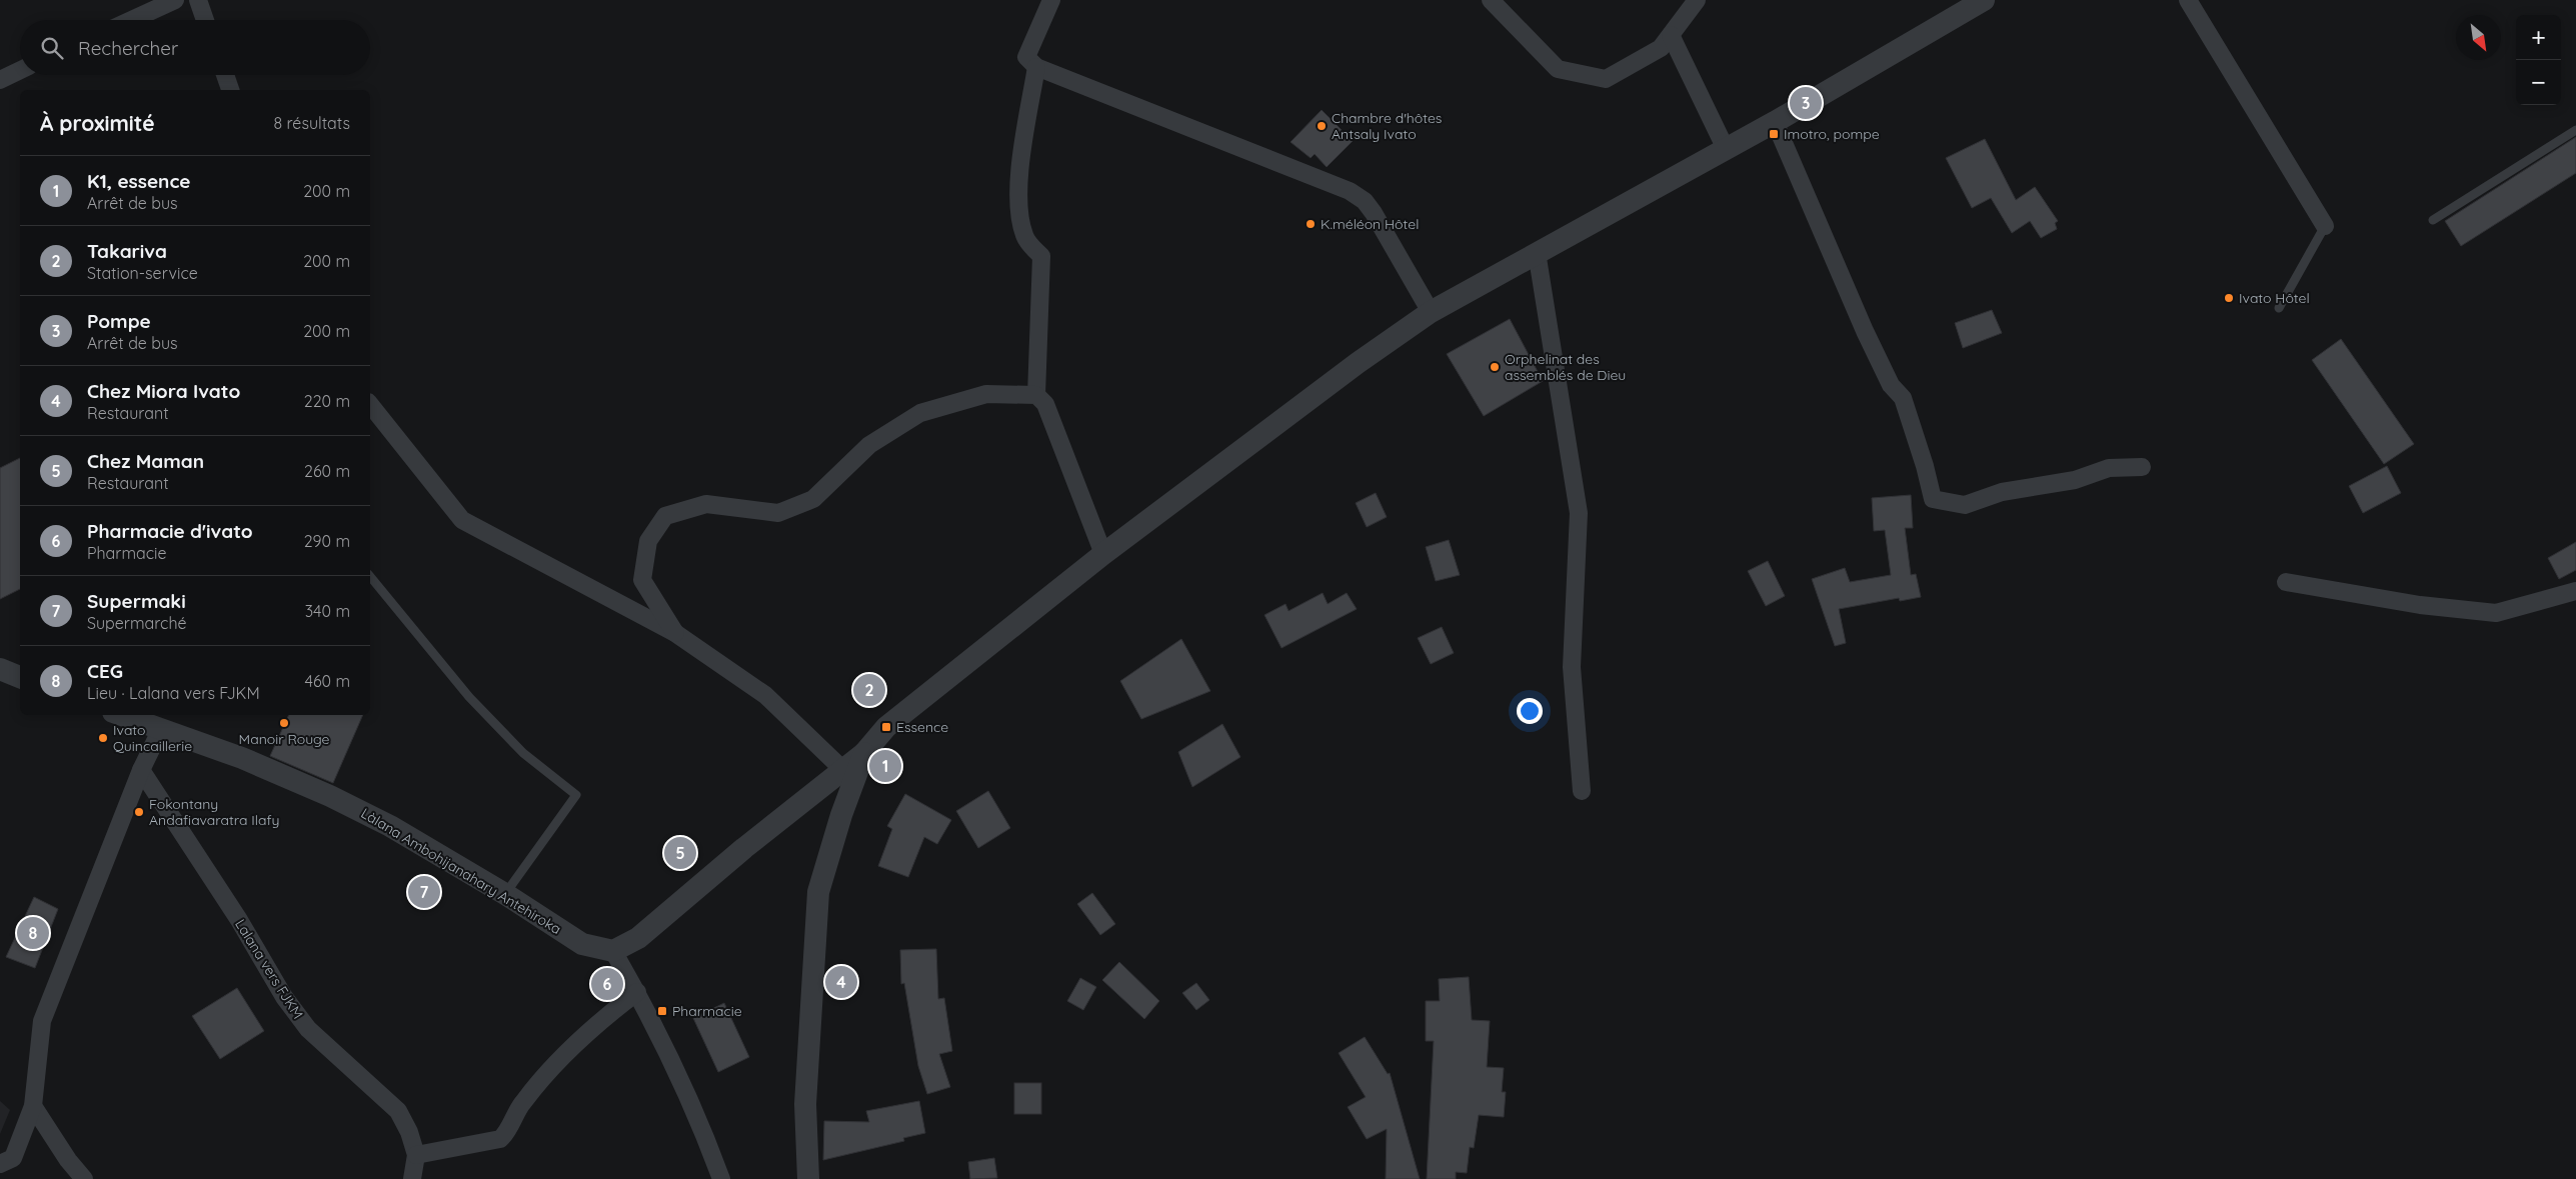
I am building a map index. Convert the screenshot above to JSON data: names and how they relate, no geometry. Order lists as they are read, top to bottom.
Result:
{
  "streets": {
    "street": ["Làlana Ambohijanahary Antehiroka", "Lalana vers FJKM"]
  },
  "places": {
    "other": [
      "Chambre d'hôtes Antsaly Ivato",
      "K.méléon Hôtel",
      "Ivato Hôtel",
      "Orphelinat des assemblés de Dieu",
      "Manoir Rouge",
      "Ivato Quincaillerie",
      "Fokontany Andafiavaratra Ilafy"
    ],
    "transit": ["Imotro, pompe", "Essence", "Pharmacie"]
  },
  "north": "bottom right",
  "page": {
    "map_buttons": ["+", "−"],
    "search": "Rechercher",
    "pins": [
      "3",
      "2",
      "1",
      "5",
      "7",
      "8",
      "4",
      "6"
    ],
    "heading": ["À proximité", "8 résultats"],
    "list": [
      {
        "mark": "1",
        "name": "K1, essence",
        "note": "Arrêt de bus",
        "value": "200 m"
      },
      {
        "mark": "2",
        "name": "Takariva",
        "note": "Station-service",
        "value": "200 m"
      },
      {
        "mark": "3",
        "name": "Pompe",
        "note": "Arrêt de bus",
        "value": "200 m"
      },
      {
        "mark": "4",
        "name": "Chez Miora Ivato",
        "note": "Restaurant",
        "value": "220 m"
      },
      {
        "mark": "5",
        "name": "Chez Maman",
        "note": "Restaurant",
        "value": "260 m"
      },
      {
        "mark": "6",
        "name": "Pharmacie d'ivato",
        "note": "Pharmacie",
        "value": "290 m"
      },
      {
        "mark": "7",
        "name": "Supermaki",
        "note": "Supermarché",
        "value": "340 m"
      },
      {
        "mark": "8",
        "name": "CEG",
        "note": "Lieu · Lalana vers FJKM",
        "value": "460 m"
      }
    ]
  }
}
